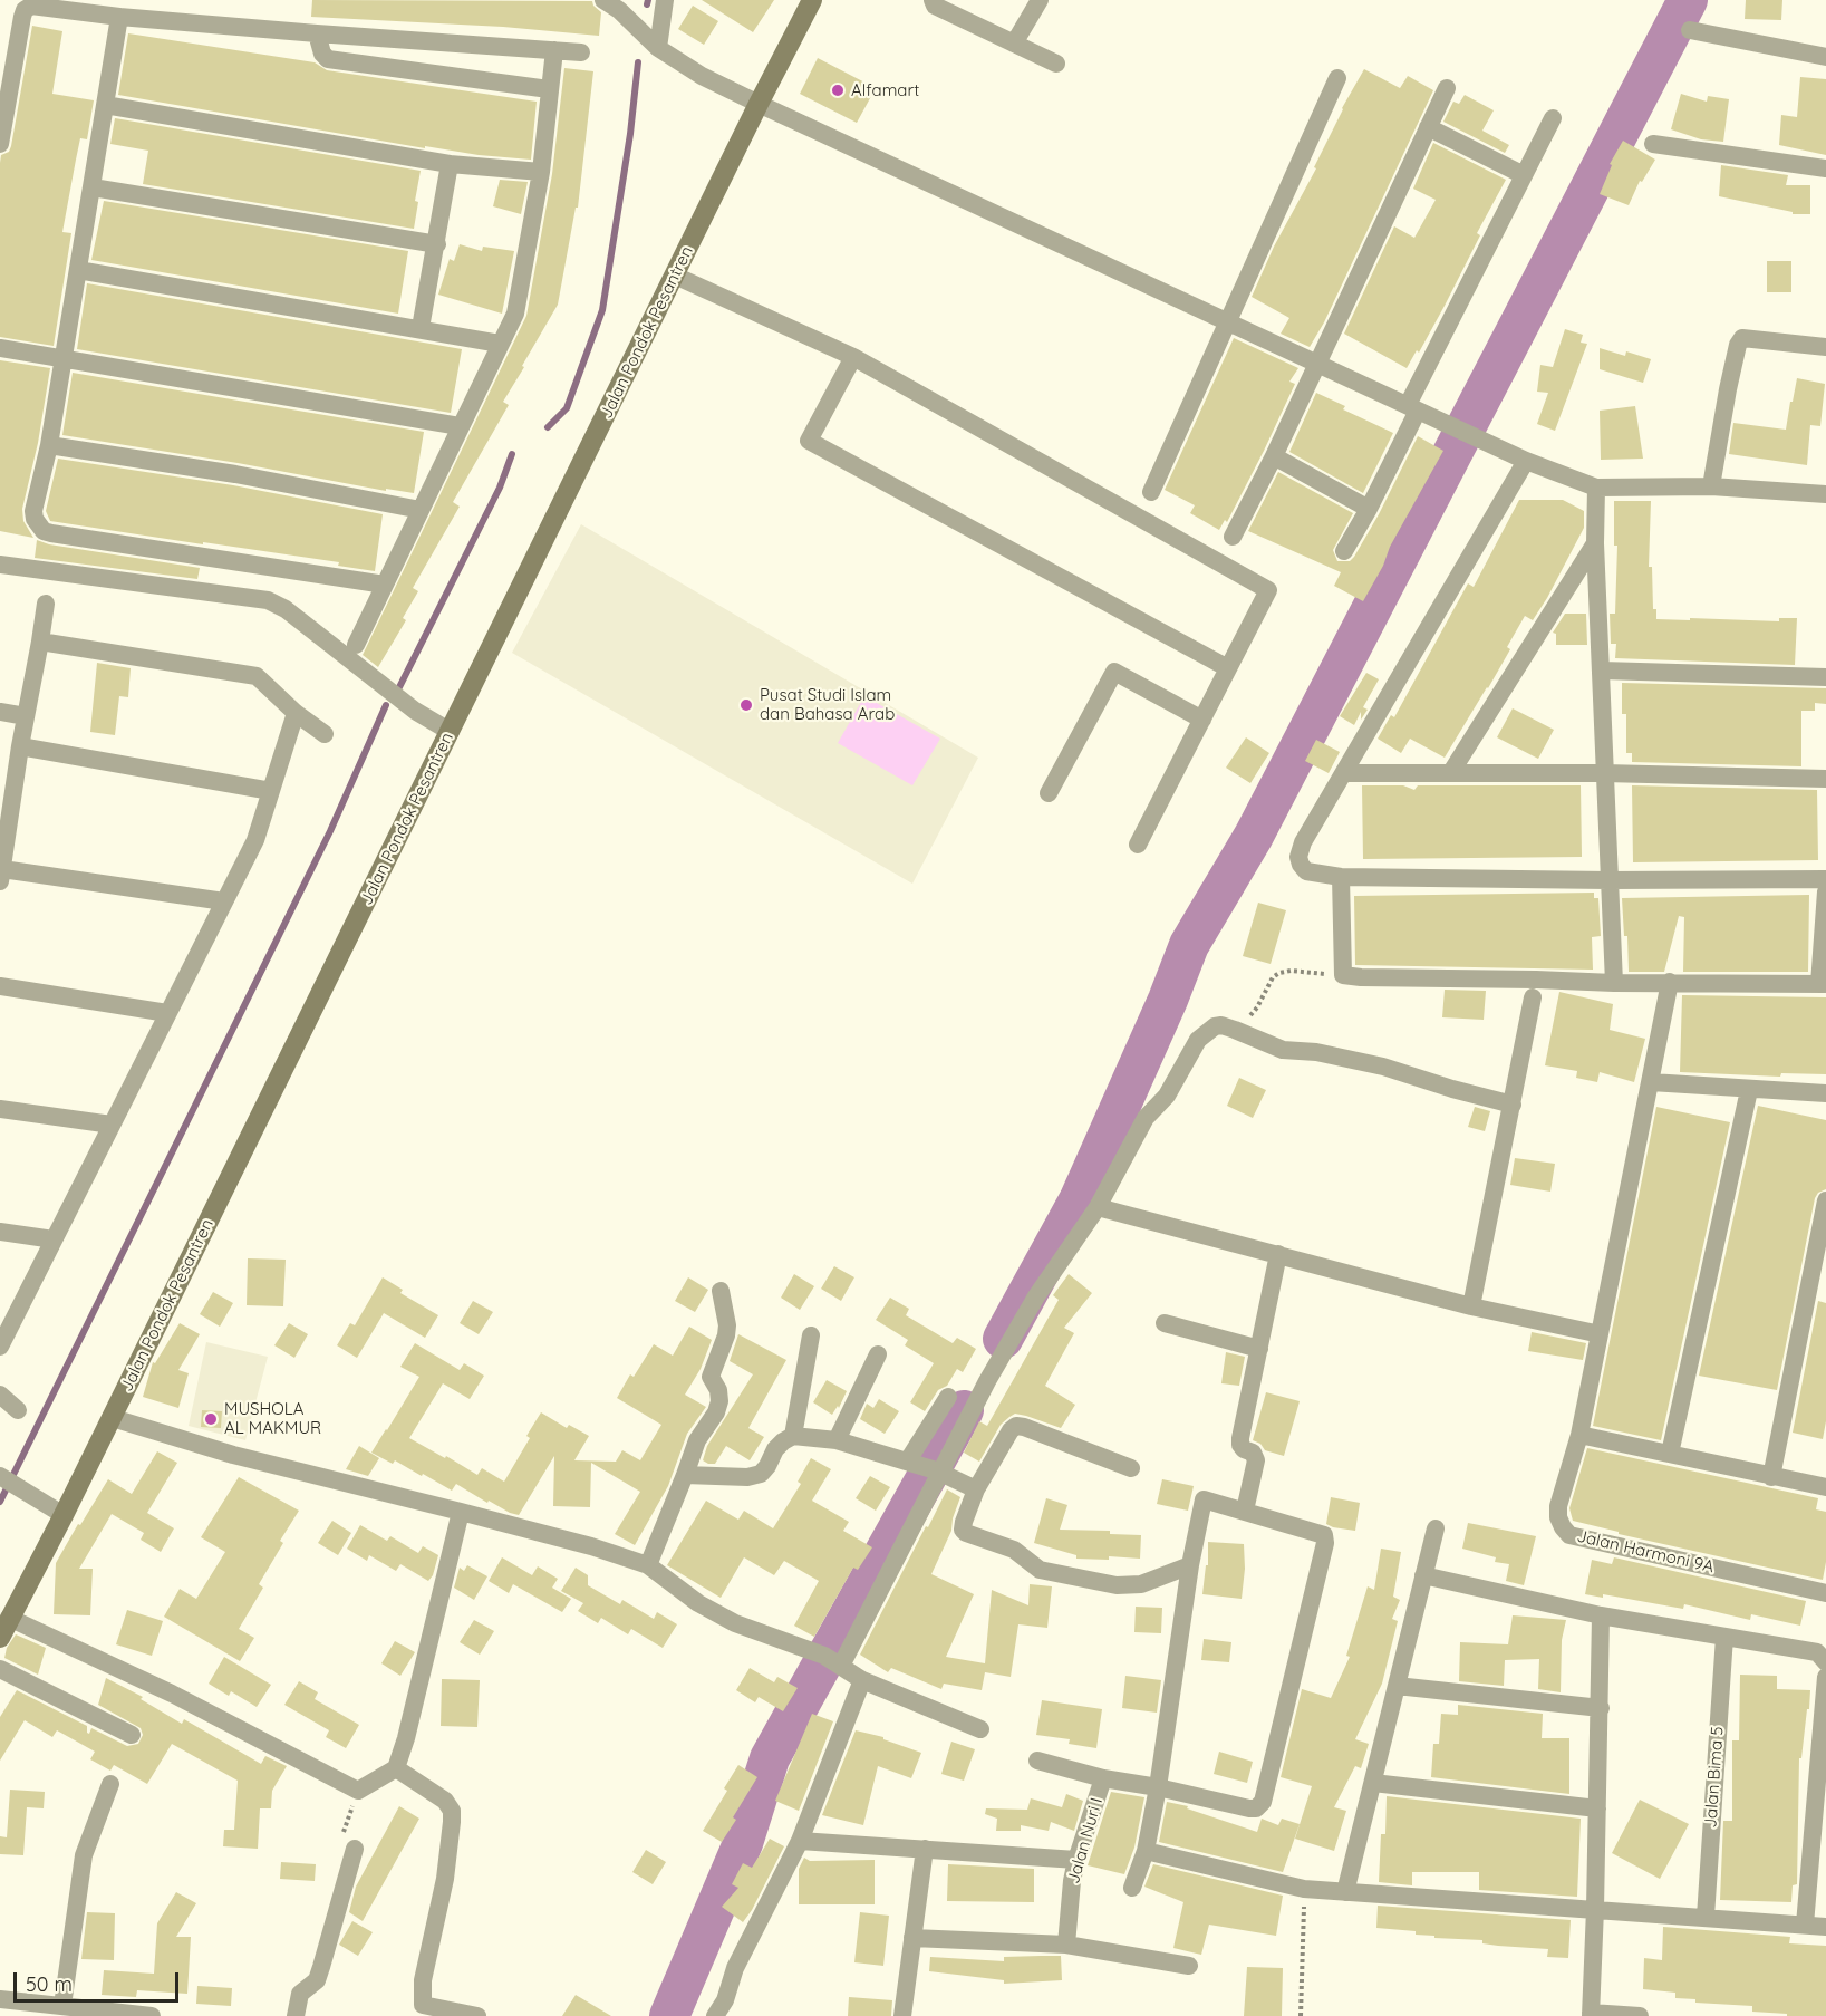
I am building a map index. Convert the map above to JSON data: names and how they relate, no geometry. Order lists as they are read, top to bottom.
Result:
{
  "streets": {
    "street": [
      "Jalan Pondok Pesantren",
      "Jalan Harmoni 9A",
      "Jalan Bima 5",
      "Jalan Nuri I"
    ]
  },
  "places": ["Alfamart", "Pusat Studi Islam dan Bahasa Arab", "MUSHOLA AL MAKMUR"],
  "scale_bar": "50 m"
}
